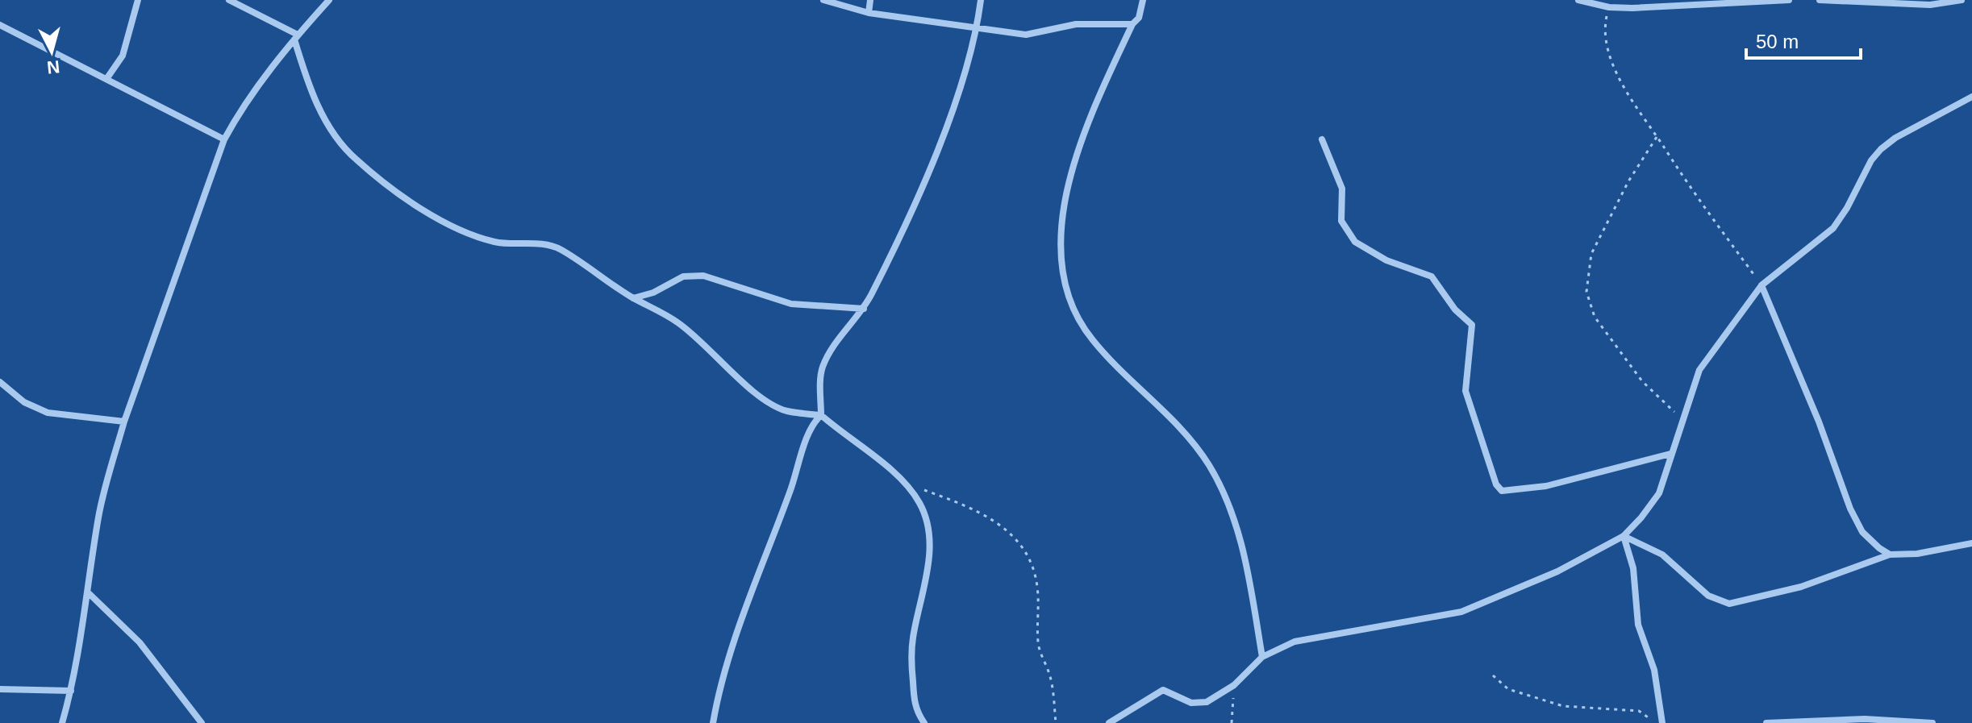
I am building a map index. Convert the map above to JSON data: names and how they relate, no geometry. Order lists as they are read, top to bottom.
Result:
{
  "scale_bar": "50 m",
  "north": "bottom"
}
